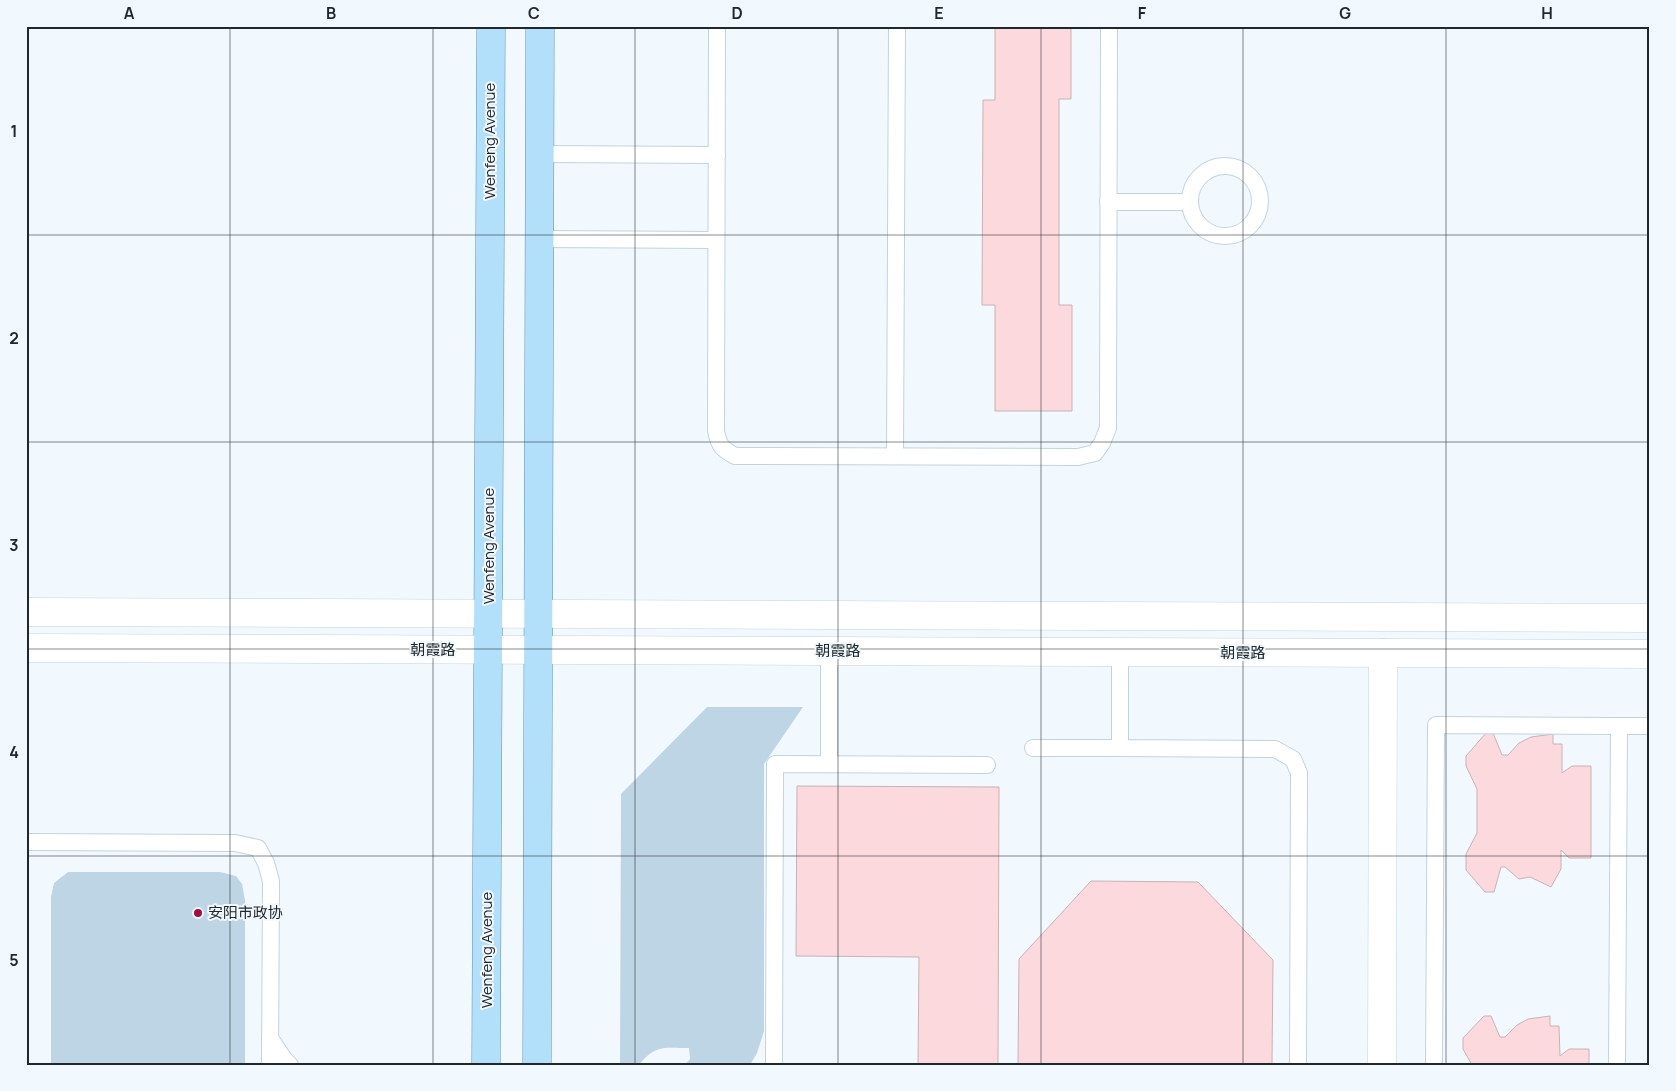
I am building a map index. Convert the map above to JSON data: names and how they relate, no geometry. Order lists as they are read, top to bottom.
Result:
{
  "streets": {
    "main road": ["Wenfeng Avenue"],
    "street": ["朝霞路"]
  },
  "crossings": [
    ["Wenfeng Avenue", "朝霞路"]
  ],
  "places": ["安阳市政协"],
  "grid": {
    "columns": [
      "A",
      "B",
      "C",
      "D",
      "E",
      "F",
      "G",
      "H"
    ],
    "rows": [
      "1",
      "2",
      "3",
      "4",
      "5"
    ]
  }
}
